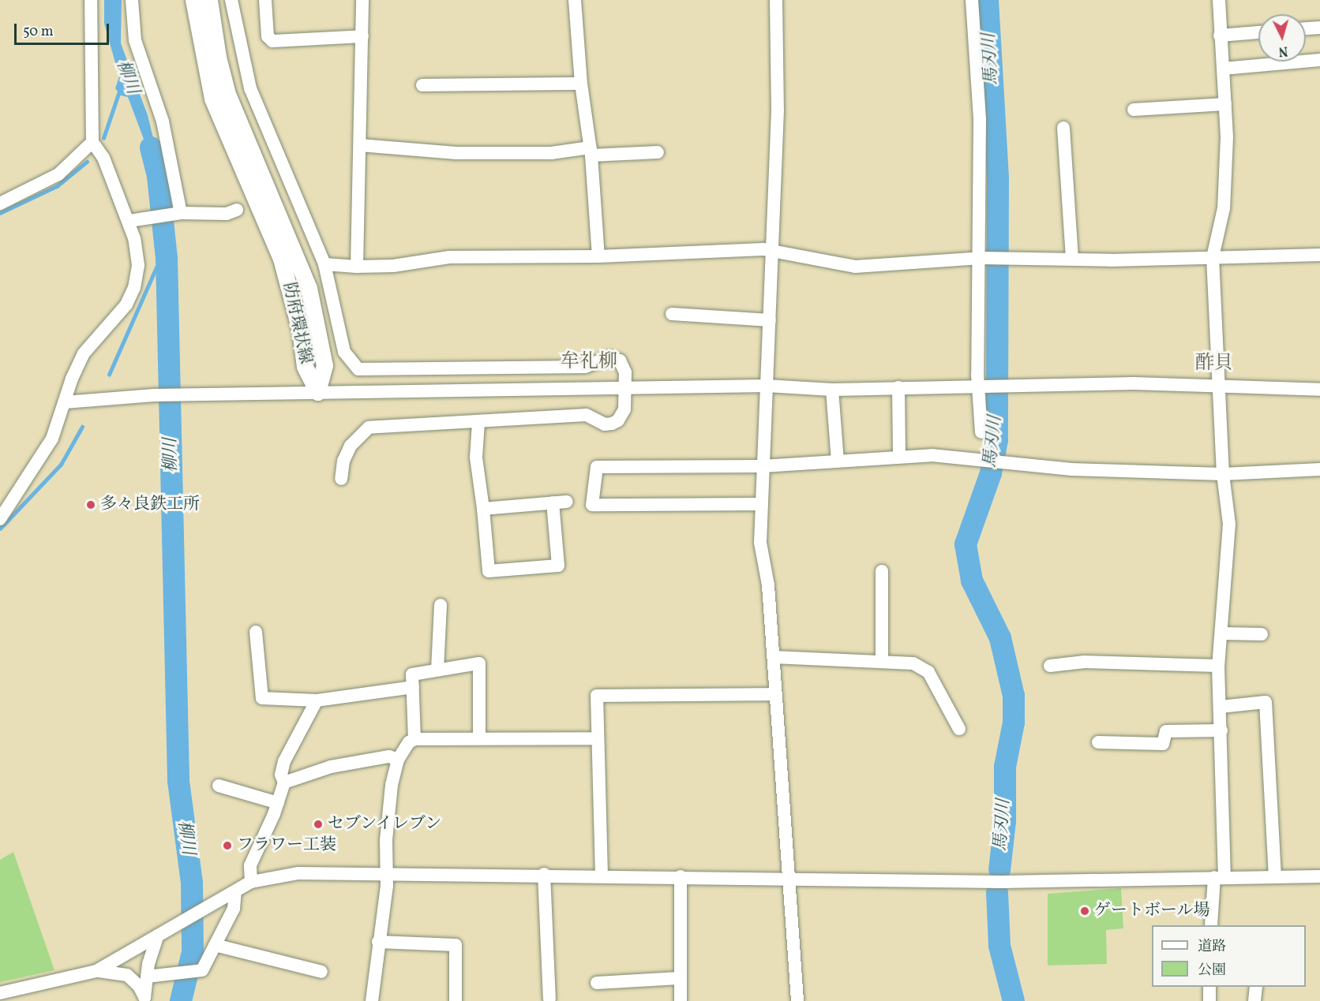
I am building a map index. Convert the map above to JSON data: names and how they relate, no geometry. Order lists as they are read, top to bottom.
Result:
{
  "streets": {
    "main road": ["防府環状線"]
  },
  "districts": ["牟礼柳", "酢貝"],
  "water": ["馬刃川", "柳川"],
  "places": [
    "多々良鉄工所",
    "セブンイレブン",
    "フラワー工装",
    "ゲートボール場"
  ],
  "legend": ["道路", "公園"],
  "scale_bar": "50 m",
  "north": "bottom"
}
